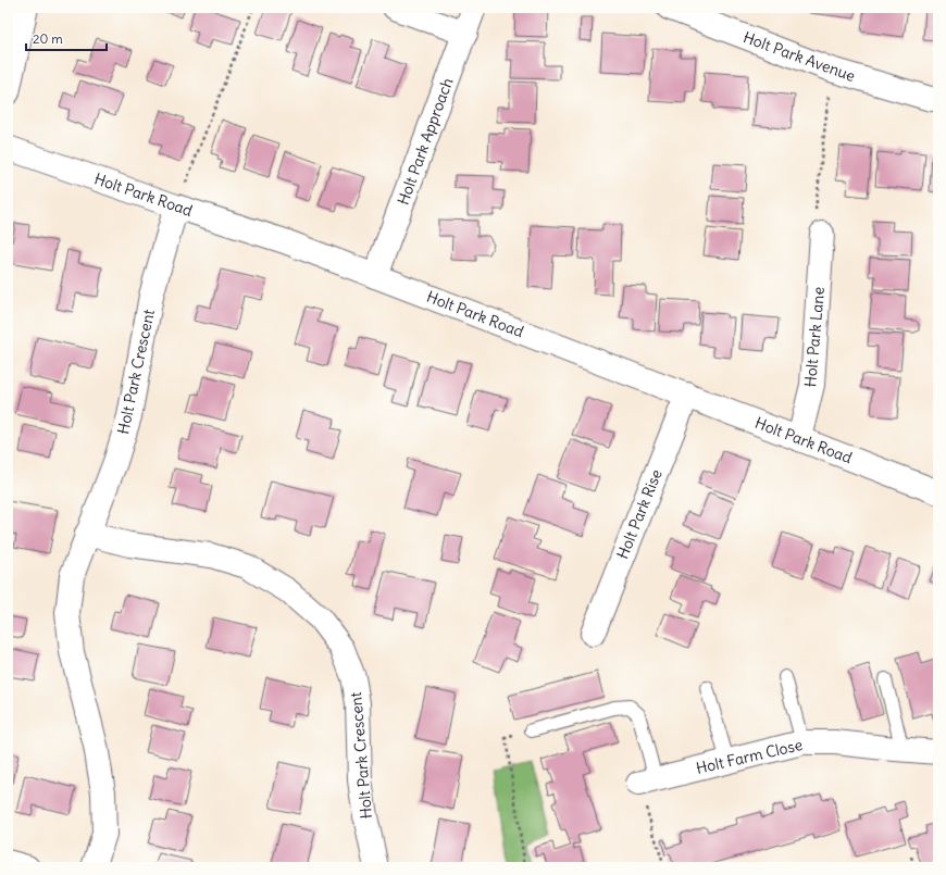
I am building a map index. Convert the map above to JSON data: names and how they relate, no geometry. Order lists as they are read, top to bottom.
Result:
{
  "streets": {
    "street": [
      "Holt Park Avenue",
      "Holt Park Approach",
      "Holt Park Road",
      "Holt Park Lane",
      "Holt Park Crescent",
      "Holt Park Rise",
      "Holt Farm Close"
    ]
  },
  "crossings": [
    ["Holt Park Approach", "Holt Park Road"],
    ["Holt Park Road", "Holt Park Lane"],
    ["Holt Park Road", "Holt Park Crescent"],
    ["Holt Park Road", "Holt Park Rise"]
  ],
  "scale_bar": "20 m"
}
